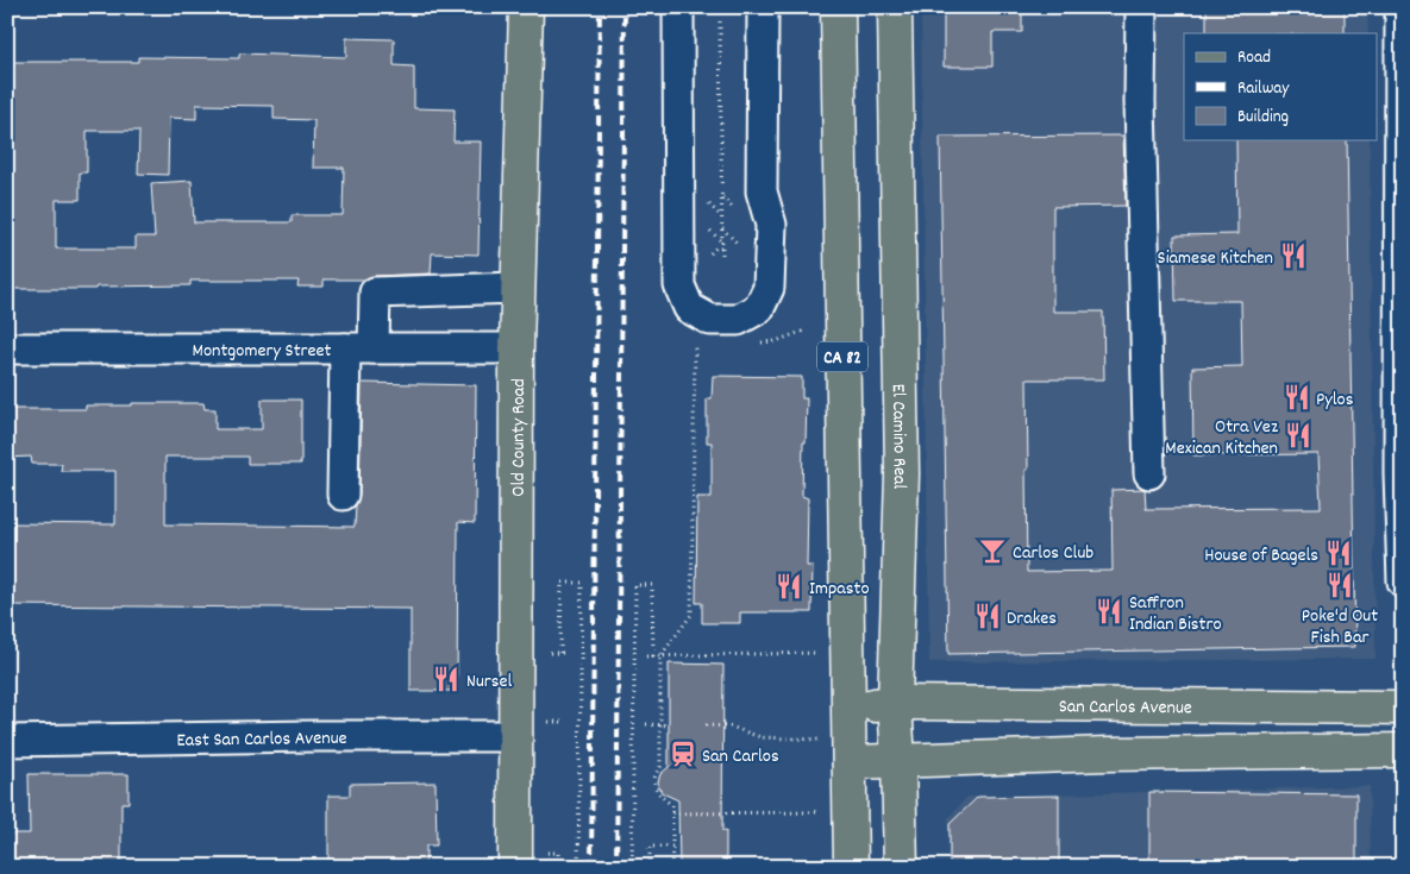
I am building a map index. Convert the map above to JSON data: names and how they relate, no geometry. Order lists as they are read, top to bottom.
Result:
{
  "streets": {
    "main road": [
      "CA 82",
      "Old County Road",
      "El Camino Real",
      "San Carlos Avenue"
    ],
    "street": ["Montgomery Street", "East San Carlos Avenue"]
  },
  "crossings": [
    ["Montgomery Street", "Old County Road"],
    ["CA 82", "San Carlos Avenue"],
    ["Old County Road", "East San Carlos Avenue"],
    ["El Camino Real", "San Carlos Avenue"]
  ],
  "places": {
    "restaurant": [
      "Siamese Kitchen",
      "Pylos",
      "Otra Vez Mexican Kitchen",
      "House of Bagels",
      "Poke'd Out Fish Bar",
      "Impasto",
      "Saffron Indian Bistro",
      "Drakes",
      "Nursel"
    ],
    "bar": ["Carlos Club"],
    "station": ["San Carlos"]
  },
  "legend": ["Road", "Railway", "Building"]
}
